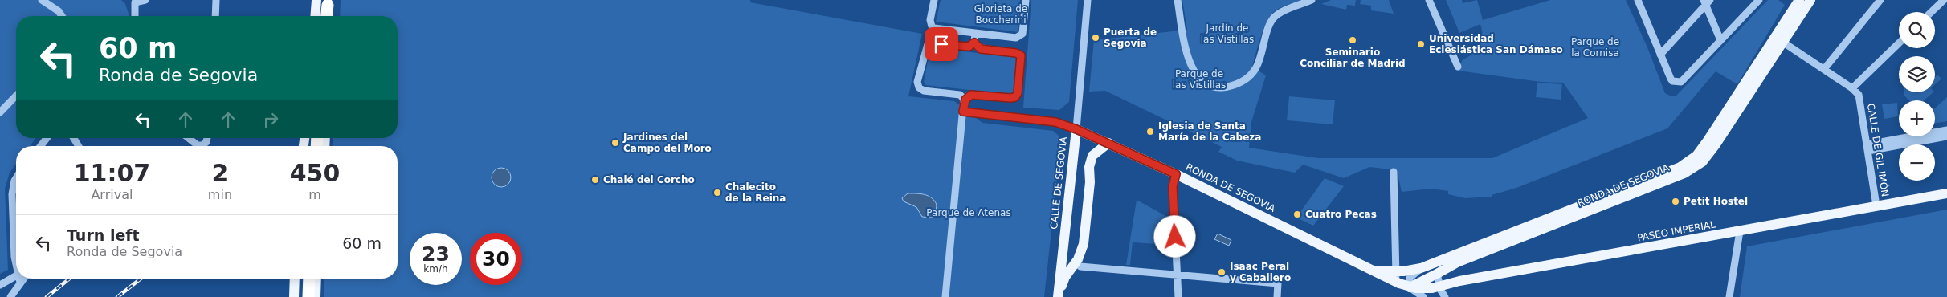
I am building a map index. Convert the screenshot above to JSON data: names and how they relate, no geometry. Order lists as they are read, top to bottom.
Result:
{
  "streets": {
    "main road": ["CALLE DE SEGOVIA", "RONDA DE SEGOVIA", "PASEO IMPERIAL"],
    "street": ["CALLE DE GIL IMÓN"]
  },
  "crossings": [
    ["CALLE DE GIL IMÓN", "RONDA DE SEGOVIA"],
    ["CALLE DE GIL IMÓN", "PASEO IMPERIAL"],
    ["CALLE DE SEGOVIA", "RONDA DE SEGOVIA"],
    ["RONDA DE SEGOVIA", "PASEO IMPERIAL"]
  ],
  "parks": [
    "Glorieta de Boccherini",
    "Jardín de las Vistillas",
    "Parque de la Cornisa",
    "Parque de las Vistillas",
    "Parque de Atenas"
  ],
  "places": [
    "Puerta de Segovia",
    "Seminario Conciliar de Madrid",
    "Universidad Eclesiástica San Dámaso",
    "Iglesia de Santa María de la Cabeza",
    "Jardines del Campo del Moro",
    "Chalé del Corcho",
    "Chalecito de la Reina",
    "Petit Hostel",
    "Cuatro Pecas",
    "Isaac Peral y Caballero"
  ],
  "page": {
    "map_buttons": ["+", "−"],
    "turn": ["60 m", "Ronda de Segovia"],
    "eta": [
      "11:07",
      "Arrival",
      "2",
      "min",
      "450",
      "m"
    ],
    "list": [
      {
        "name": "Turn left",
        "note": "Ronda de Segovia",
        "value": "60 m"
      }
    ],
    "speed": "23 km/h",
    "limit": "30"
  }
}
